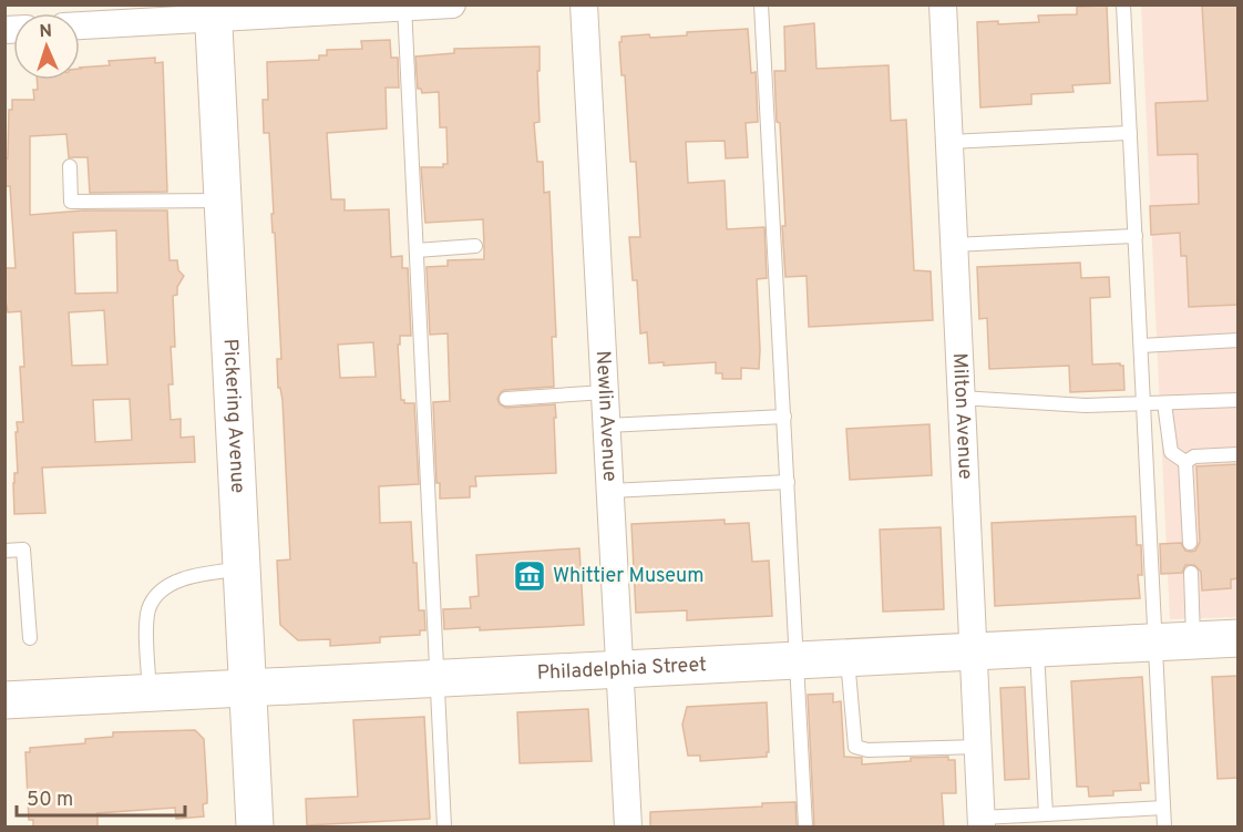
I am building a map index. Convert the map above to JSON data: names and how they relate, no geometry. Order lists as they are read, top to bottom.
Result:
{
  "streets": {
    "street": [
      "Pickering Avenue",
      "Newlin Avenue",
      "Milton Avenue",
      "Philadelphia Street"
    ]
  },
  "crossings": [
    ["Pickering Avenue", "Philadelphia Street"],
    ["Newlin Avenue", "Philadelphia Street"],
    ["Milton Avenue", "Philadelphia Street"]
  ],
  "places": {
    "museum": ["Whittier Museum"]
  },
  "scale_bar": "50 m",
  "north": "top"
}
